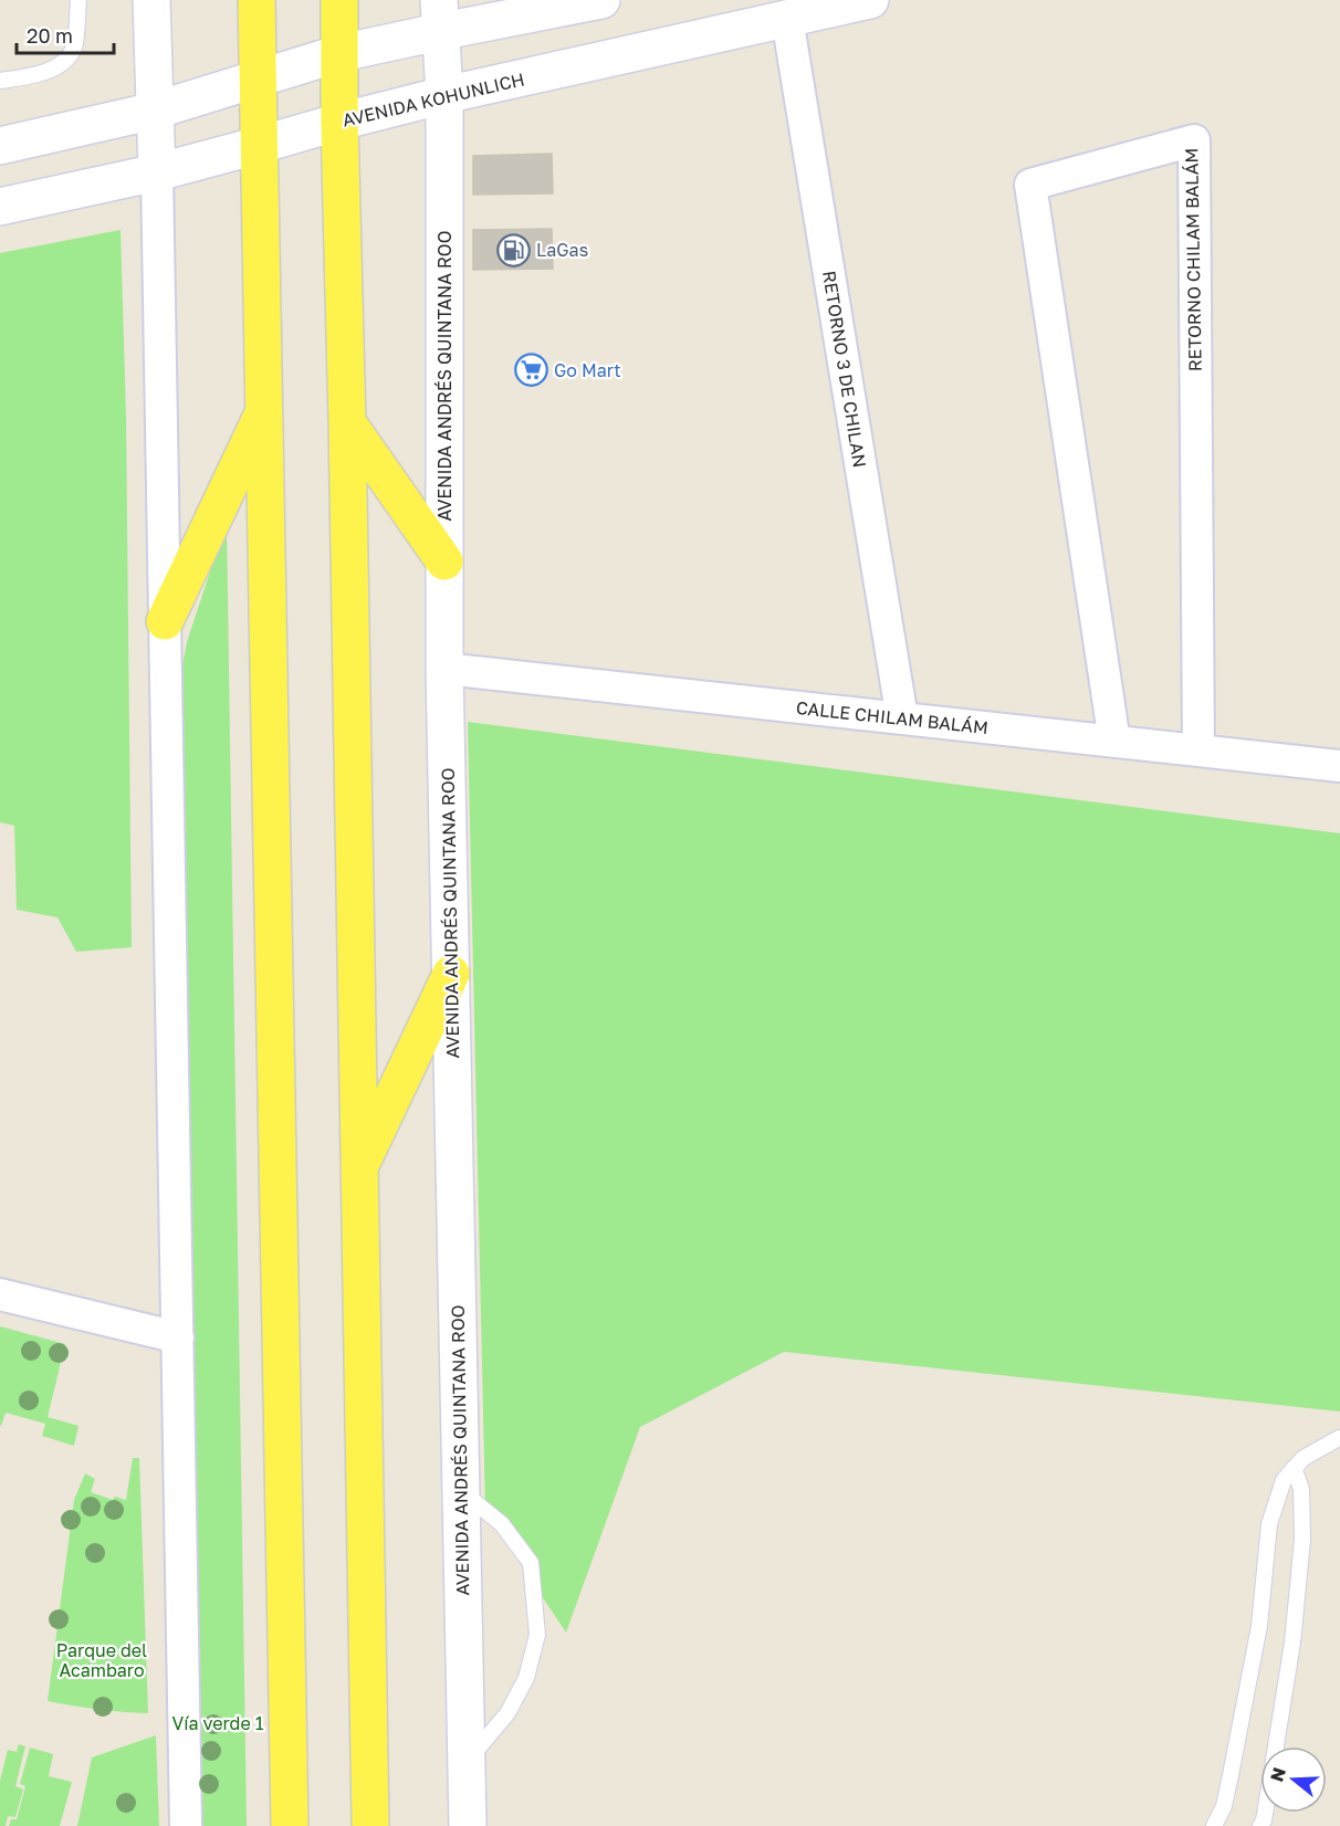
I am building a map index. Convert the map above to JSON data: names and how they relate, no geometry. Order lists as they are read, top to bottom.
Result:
{
  "streets": {
    "street": [
      "AVENIDA KOHUNLICH",
      "RETORNO CHILAM BALÁM",
      "RETORNO 3 DE CHILAN",
      "AVENIDA ANDRÉS QUINTANA ROO",
      "CALLE CHILAM BALÁM"
    ]
  },
  "crossings": [
    ["AVENIDA KOHUNLICH", "RETORNO 3 DE CHILAN"],
    ["AVENIDA KOHUNLICH", "AVENIDA ANDRÉS QUINTANA ROO"],
    ["RETORNO CHILAM BALÁM", "CALLE CHILAM BALÁM"],
    ["RETORNO 3 DE CHILAN", "CALLE CHILAM BALÁM"],
    ["AVENIDA ANDRÉS QUINTANA ROO", "CALLE CHILAM BALÁM"]
  ],
  "parks": ["Parque del Acambaro", "Vía verde 1"],
  "places": {
    "fuel station": ["LaGas"],
    "supermarket": ["Go Mart"]
  },
  "scale_bar": "20 m",
  "north": "left"
}
